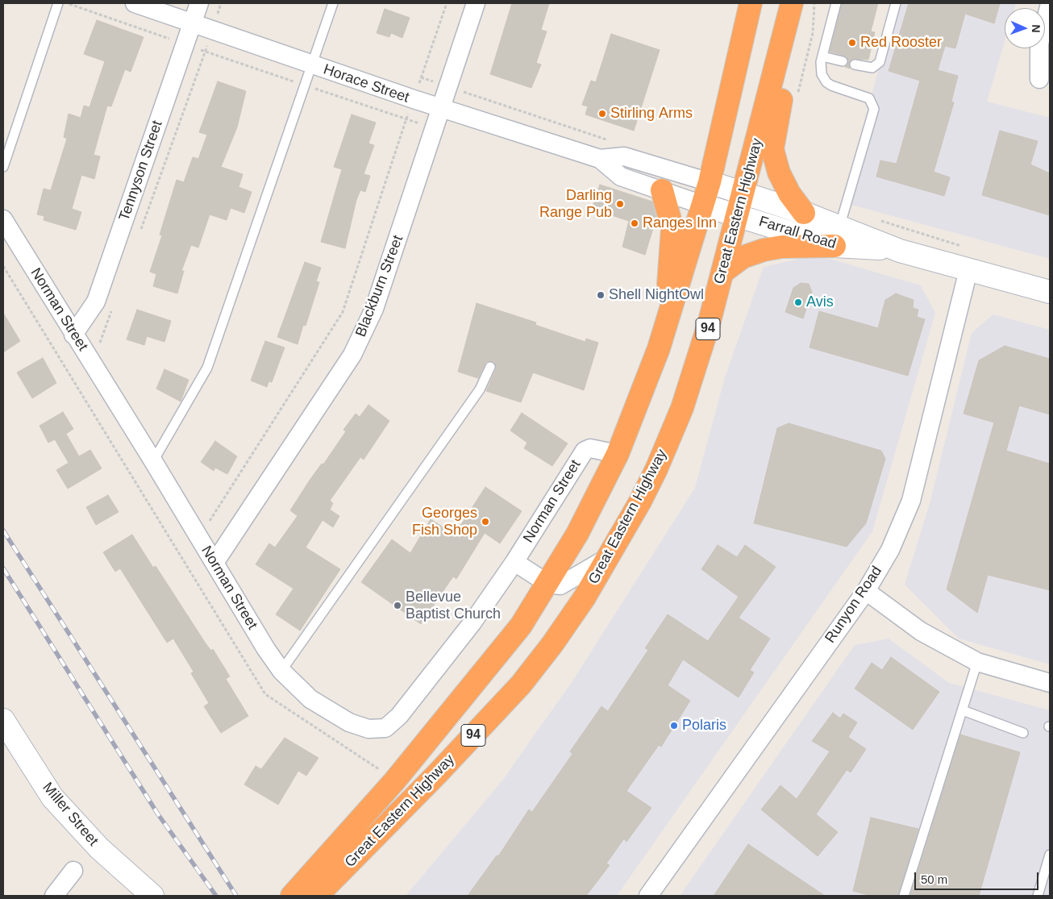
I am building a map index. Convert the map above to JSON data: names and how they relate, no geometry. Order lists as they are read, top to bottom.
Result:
{
  "streets": {
    "highway": ["Great Eastern Highway", "94"],
    "main road": ["Farrall Road", "Miller Street"],
    "street": [
      "Horace Street",
      "Tennyson Street",
      "Blackburn Street",
      "Norman Street",
      "Runyon Road"
    ]
  },
  "crossings": [
    ["Horace Street", "Tennyson Street"],
    ["Horace Street", "Great Eastern Highway"],
    ["Horace Street", "Farrall Road"],
    ["Horace Street", "Blackburn Street"],
    ["Tennyson Street", "Norman Street"],
    ["Great Eastern Highway", "Farrall Road"],
    ["Great Eastern Highway", "Norman Street"],
    ["Farrall Road", "Runyon Road"],
    ["Blackburn Street", "Norman Street"]
  ],
  "places": [
    "Red Rooster",
    "Stirling Arms",
    "Darling Range Pub",
    "Ranges Inn",
    "Shell NightOwl",
    "Avis",
    "Georges Fish Shop",
    "Bellevue Baptist Church",
    "Polaris"
  ],
  "scale_bar": "50 m",
  "north": "right"
}
